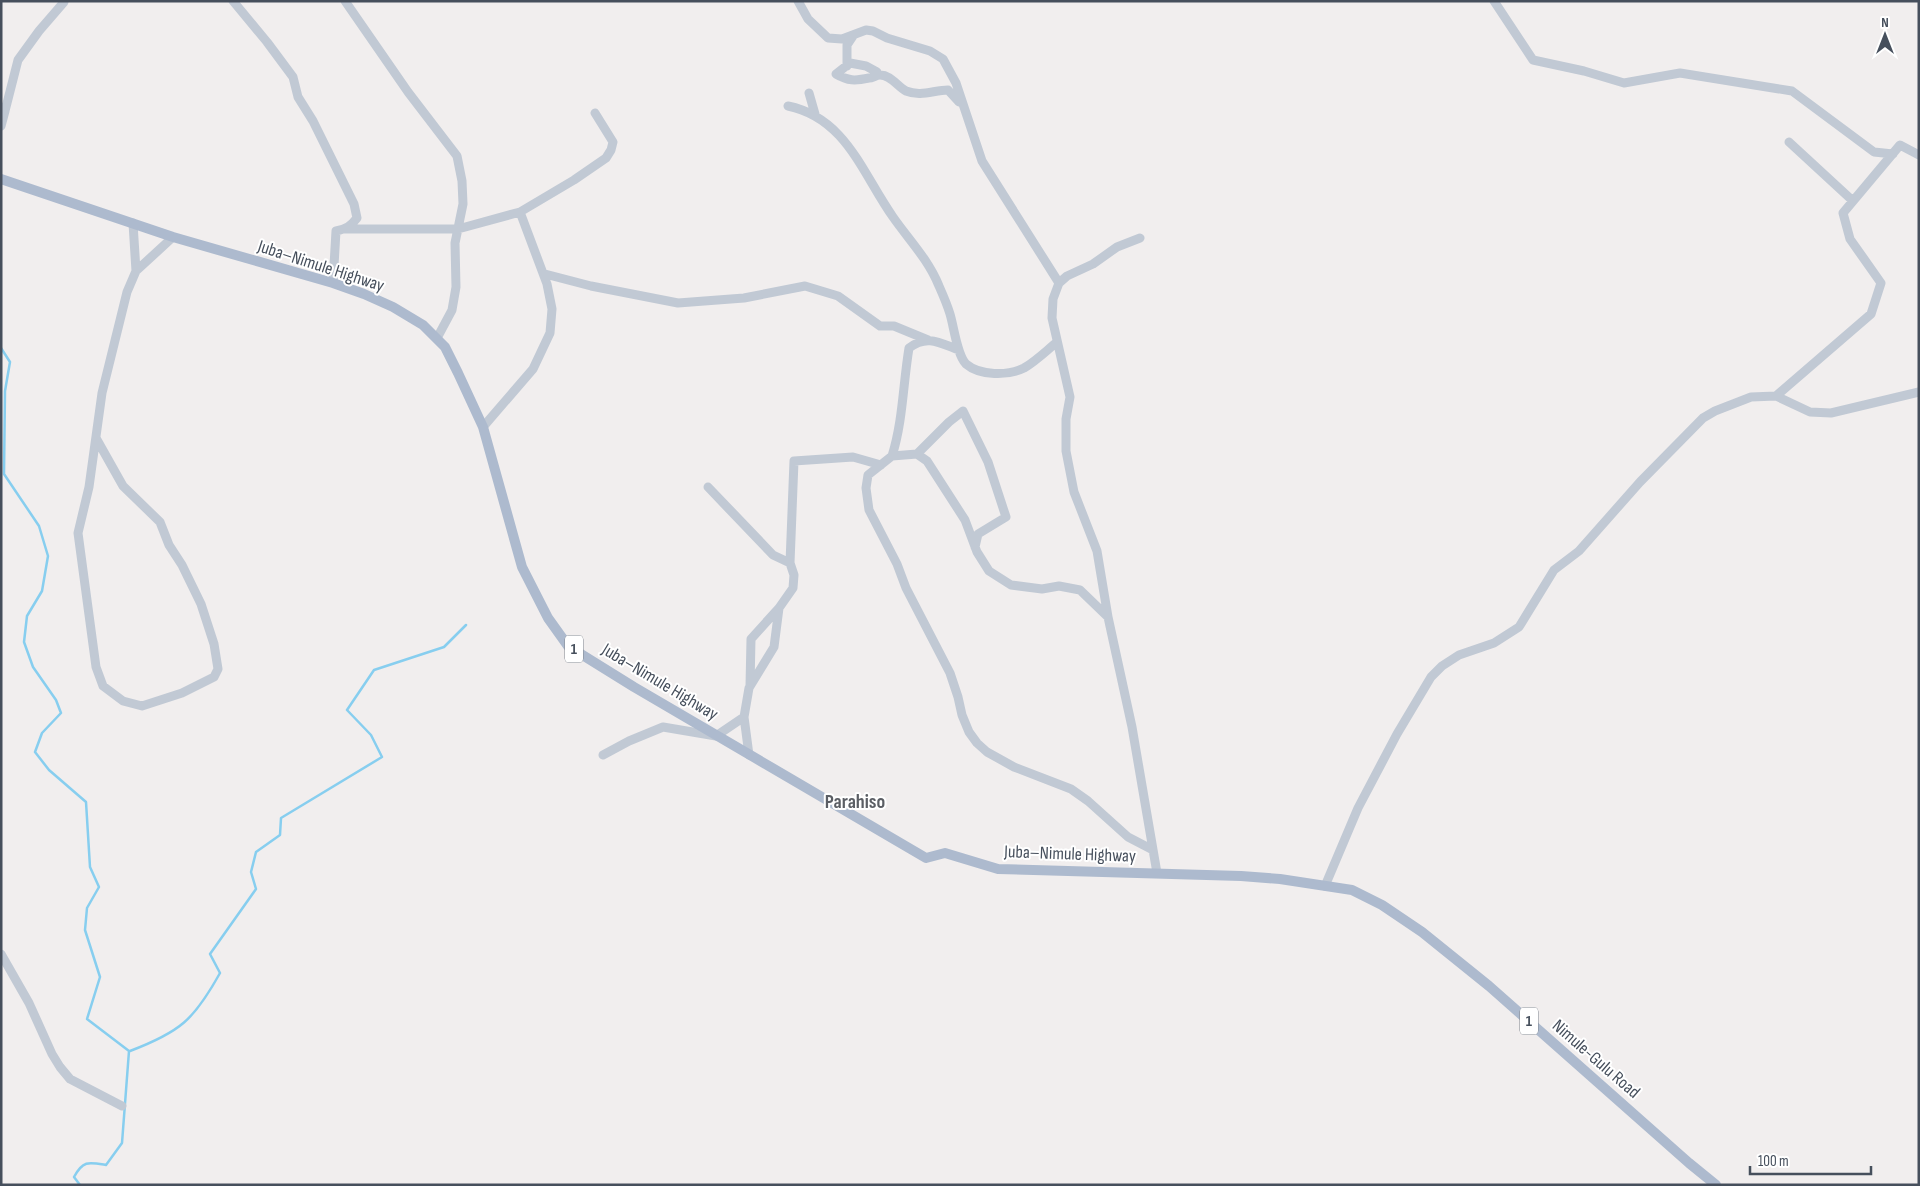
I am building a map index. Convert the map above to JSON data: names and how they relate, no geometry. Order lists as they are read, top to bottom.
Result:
{
  "streets": {
    "main road": ["Juba–Nimule Highway", "1", "Nimule-Gulu Road"]
  },
  "crossings": [
    ["Juba–Nimule Highway", "Nimule-Gulu Road"]
  ],
  "districts": ["Parahiso"],
  "scale_bar": "100 m",
  "north": "top"
}
